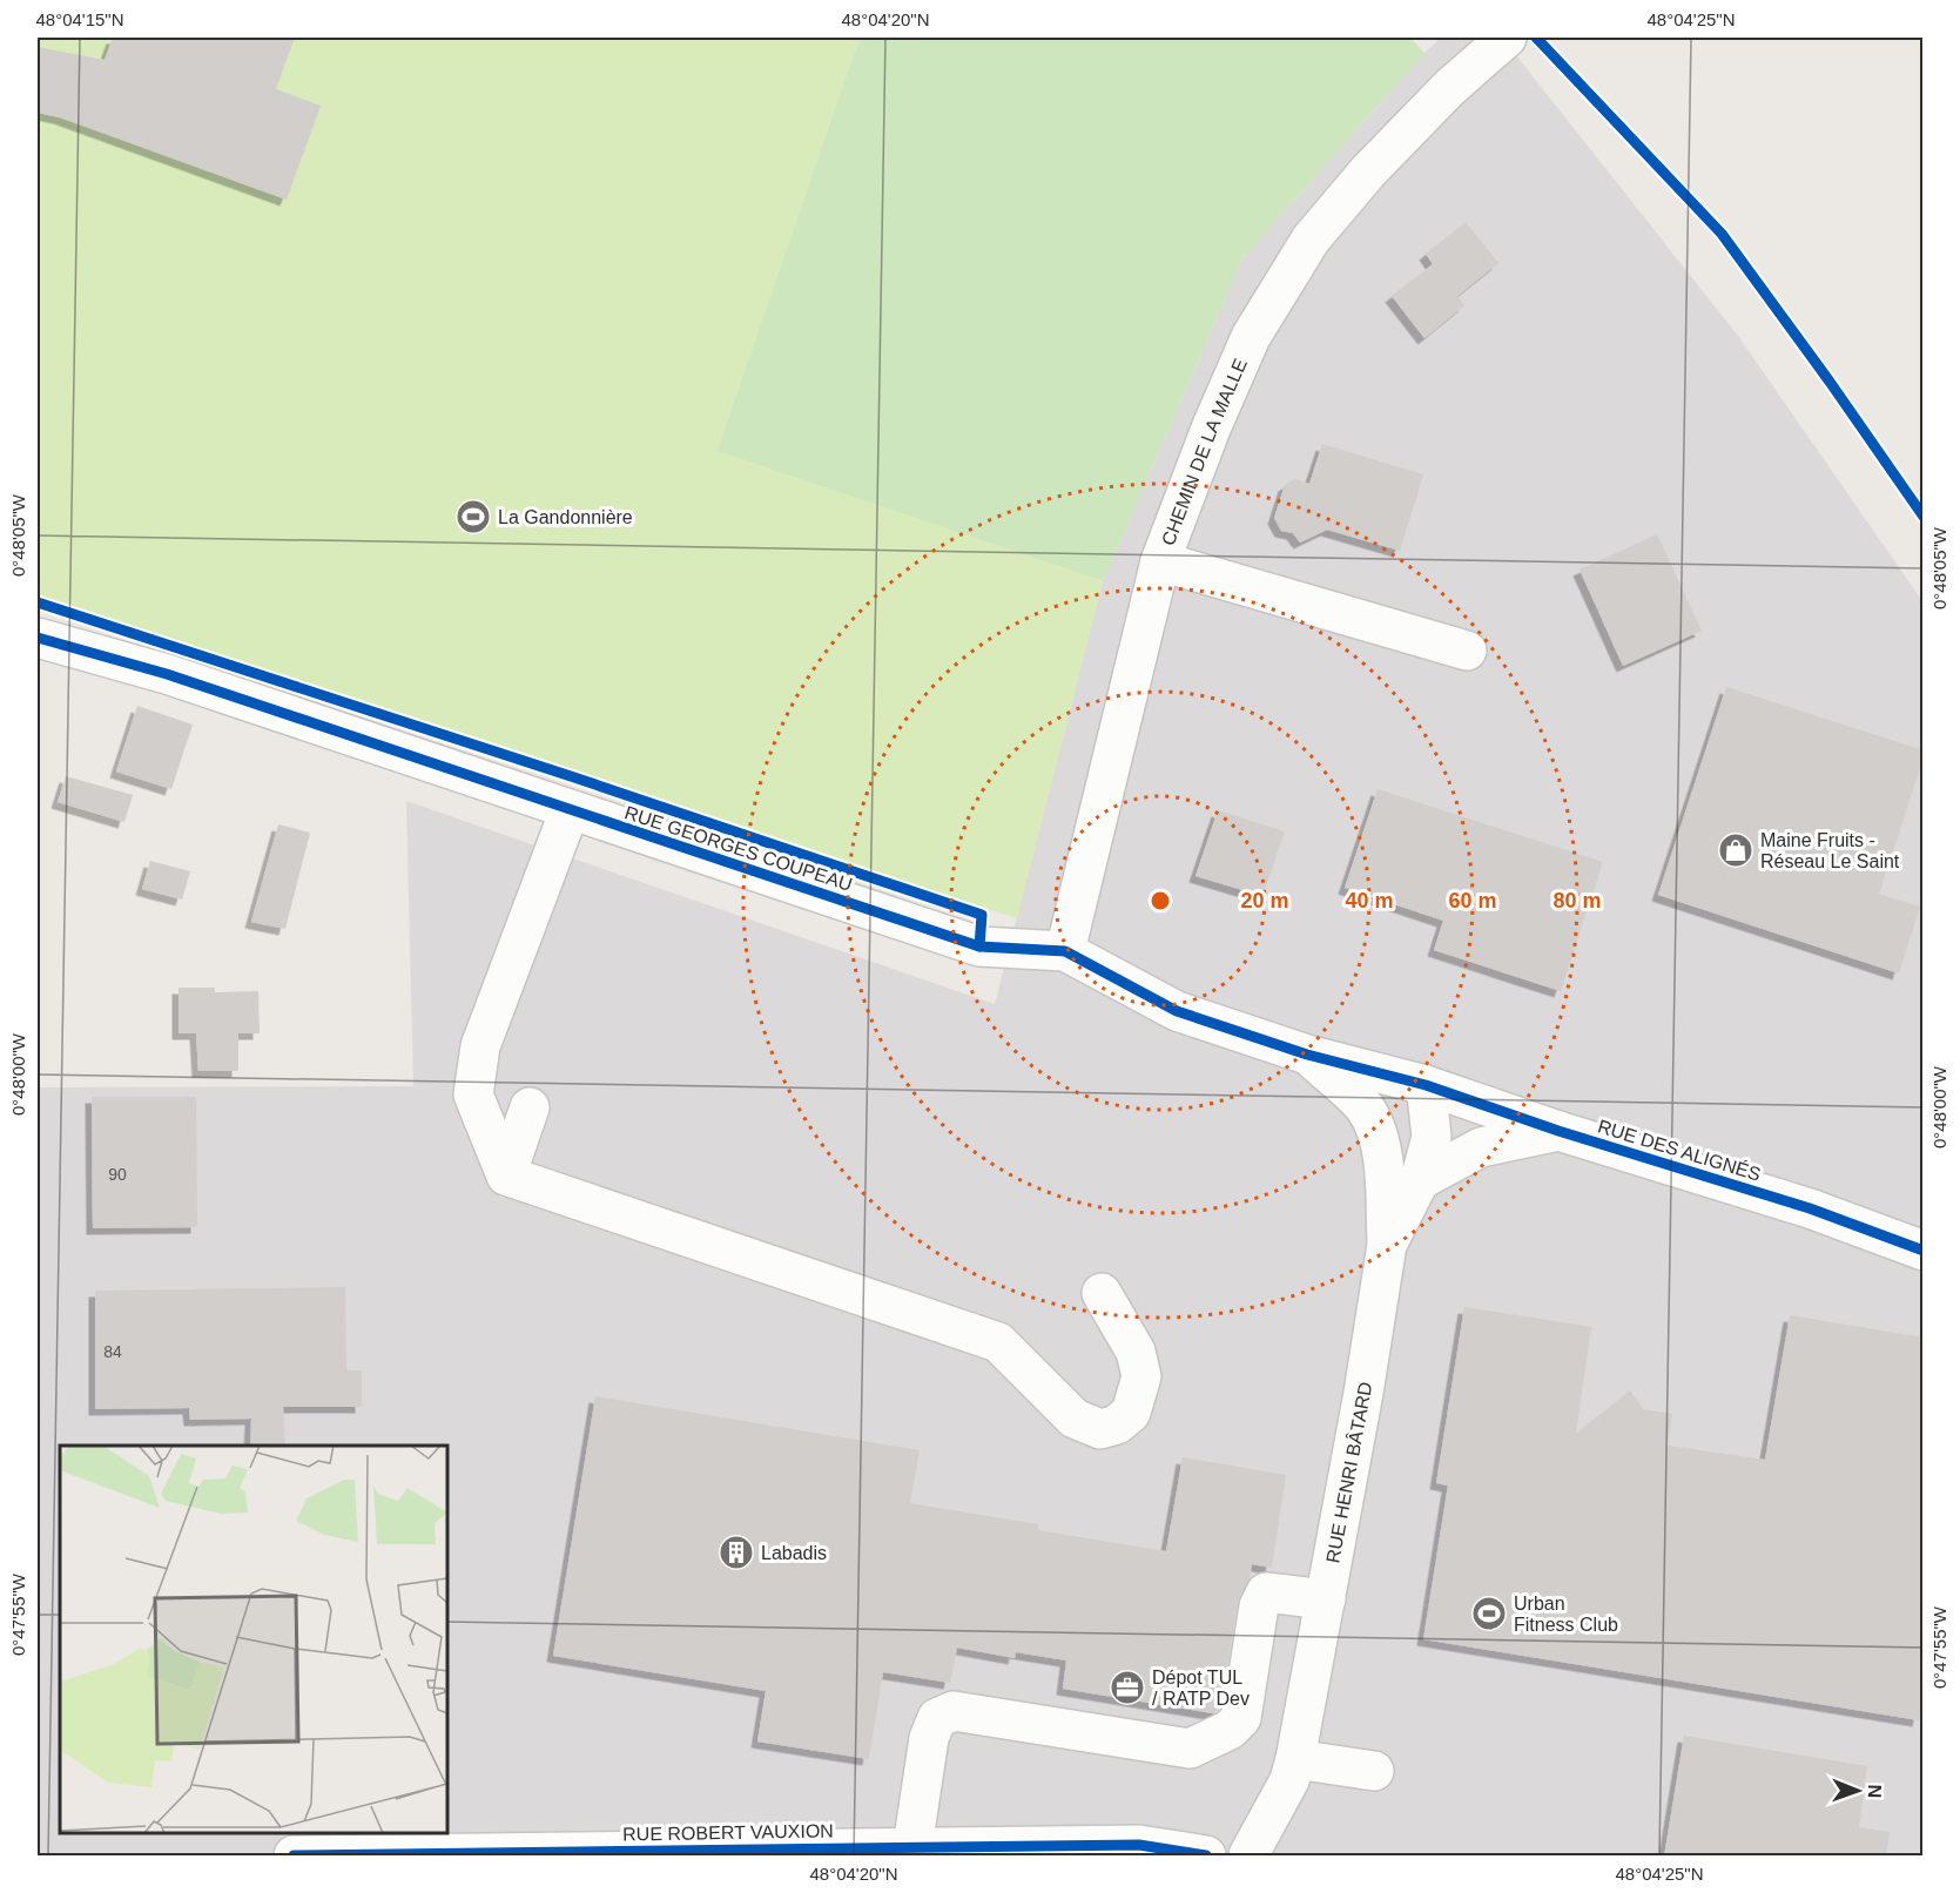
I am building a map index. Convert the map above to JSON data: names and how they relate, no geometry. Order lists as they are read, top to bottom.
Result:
{
  "streets": {
    "street": [
      "CHEMIN DE LA MALLE",
      "RUE GEORGES COUPEAU",
      "RUE DES ALIGNÉS",
      "RUE HENRI BÂTARD",
      "RUE ROBERT VAUXION"
    ]
  },
  "crossings": [
    ["CHEMIN DE LA MALLE", "RUE GEORGES COUPEAU"],
    ["RUE GEORGES COUPEAU", "RUE DES ALIGNÉS"],
    ["RUE GEORGES COUPEAU", "RUE HENRI BÂTARD"],
    ["RUE DES ALIGNÉS", "RUE HENRI BÂTARD"]
  ],
  "places": {
    "sports": ["La Gandonnière", "Urban Fitness Club"],
    "shop": ["Maine Fruits - Réseau Le Saint"],
    "building": ["Labadis"],
    "office": ["Dépot TUL / RATP Dev"]
  },
  "house_numbers": ["90", "84"],
  "north": "right",
  "coordinates": [
    "48°04'15\"N",
    "48°04'20\"N",
    "48°04'25\"N",
    "0°48'05\"W",
    "0°48'00\"W",
    "0°47'55\"W"
  ],
  "rings": [
    "20 m",
    "40 m",
    "60 m",
    "80 m"
  ]
}
